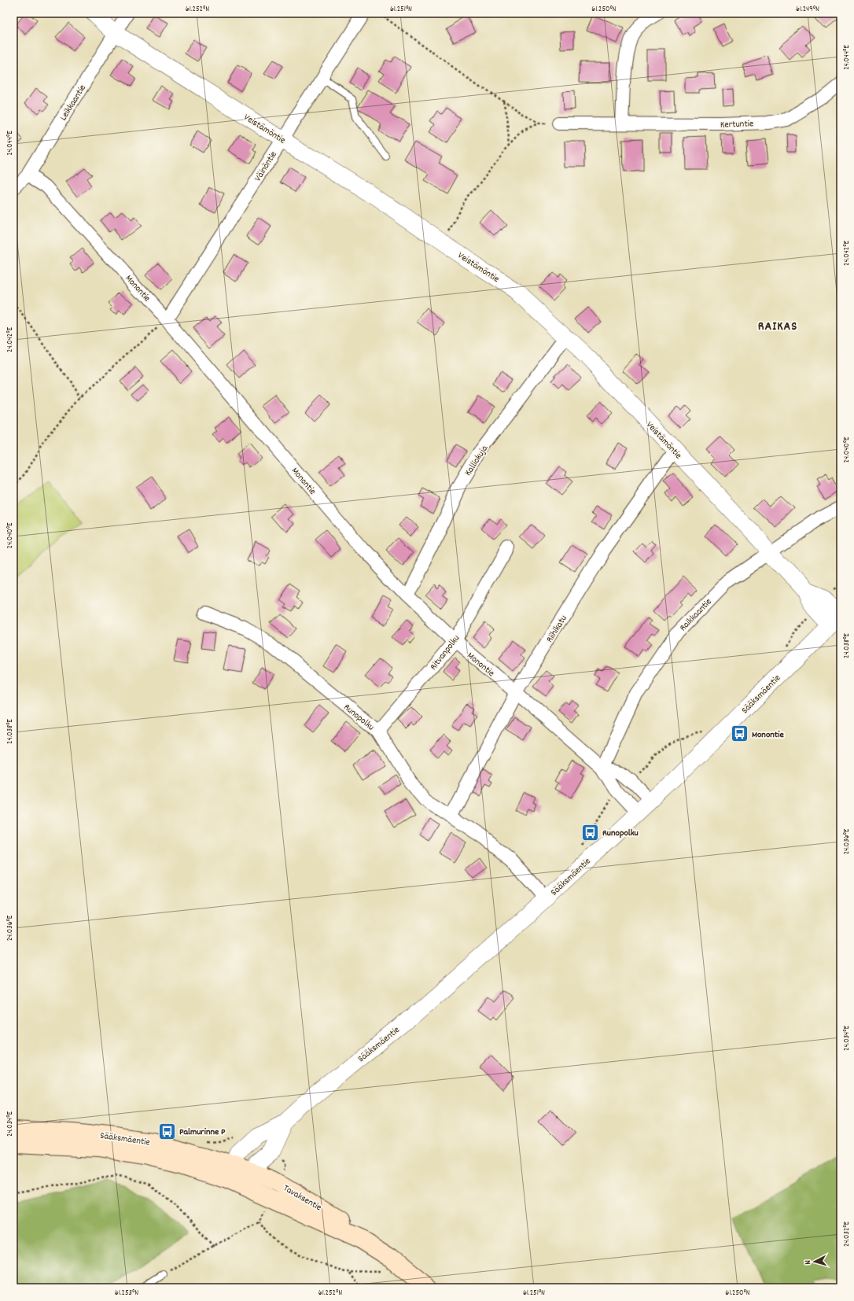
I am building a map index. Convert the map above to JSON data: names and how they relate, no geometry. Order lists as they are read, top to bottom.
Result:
{
  "streets": {
    "main road": ["Sääksmäentie", "Tavaksentie"],
    "street": [
      "Leikkaantie",
      "Kertuntie",
      "Veistämöntie",
      "Väinöntie",
      "Monontie",
      "Kalliokuja",
      "Raikkaantie",
      "Riihikatu",
      "Ritvanpolku",
      "Runopolku"
    ]
  },
  "crossings": [
    ["Leikkaantie", "Veistämöntie"],
    ["Leikkaantie", "Monontie"],
    ["Veistämöntie", "Väinöntie"],
    ["Veistämöntie", "Kalliokuja"],
    ["Veistämöntie", "Raikkaantie"],
    ["Veistämöntie", "Riihikatu"],
    ["Veistämöntie", "Sääksmäentie"],
    ["Väinöntie", "Monontie"],
    ["Monontie", "Kalliokuja"],
    ["Monontie", "Raikkaantie"],
    ["Monontie", "Riihikatu"],
    ["Monontie", "Ritvanpolku"],
    ["Monontie", "Sääksmäentie"],
    ["Riihikatu", "Runopolku"],
    ["Ritvanpolku", "Runopolku"],
    ["Sääksmäentie", "Runopolku"],
    ["Sääksmäentie", "Tavaksentie"]
  ],
  "districts": ["RAIKAS"],
  "places": {
    "bus stop": ["Monontie", "Runopolku", "Palmurinne P"]
  },
  "north": "left",
  "coordinates": [
    "61.252°N",
    "61.251°N",
    "61.250°N",
    "61.249°N",
    "24.044°E",
    "24.042°E",
    "24.040°E",
    "24.038°E",
    "24.036°E",
    "24.034°E",
    "24.032°E",
    "61.253°N"
  ]
}
